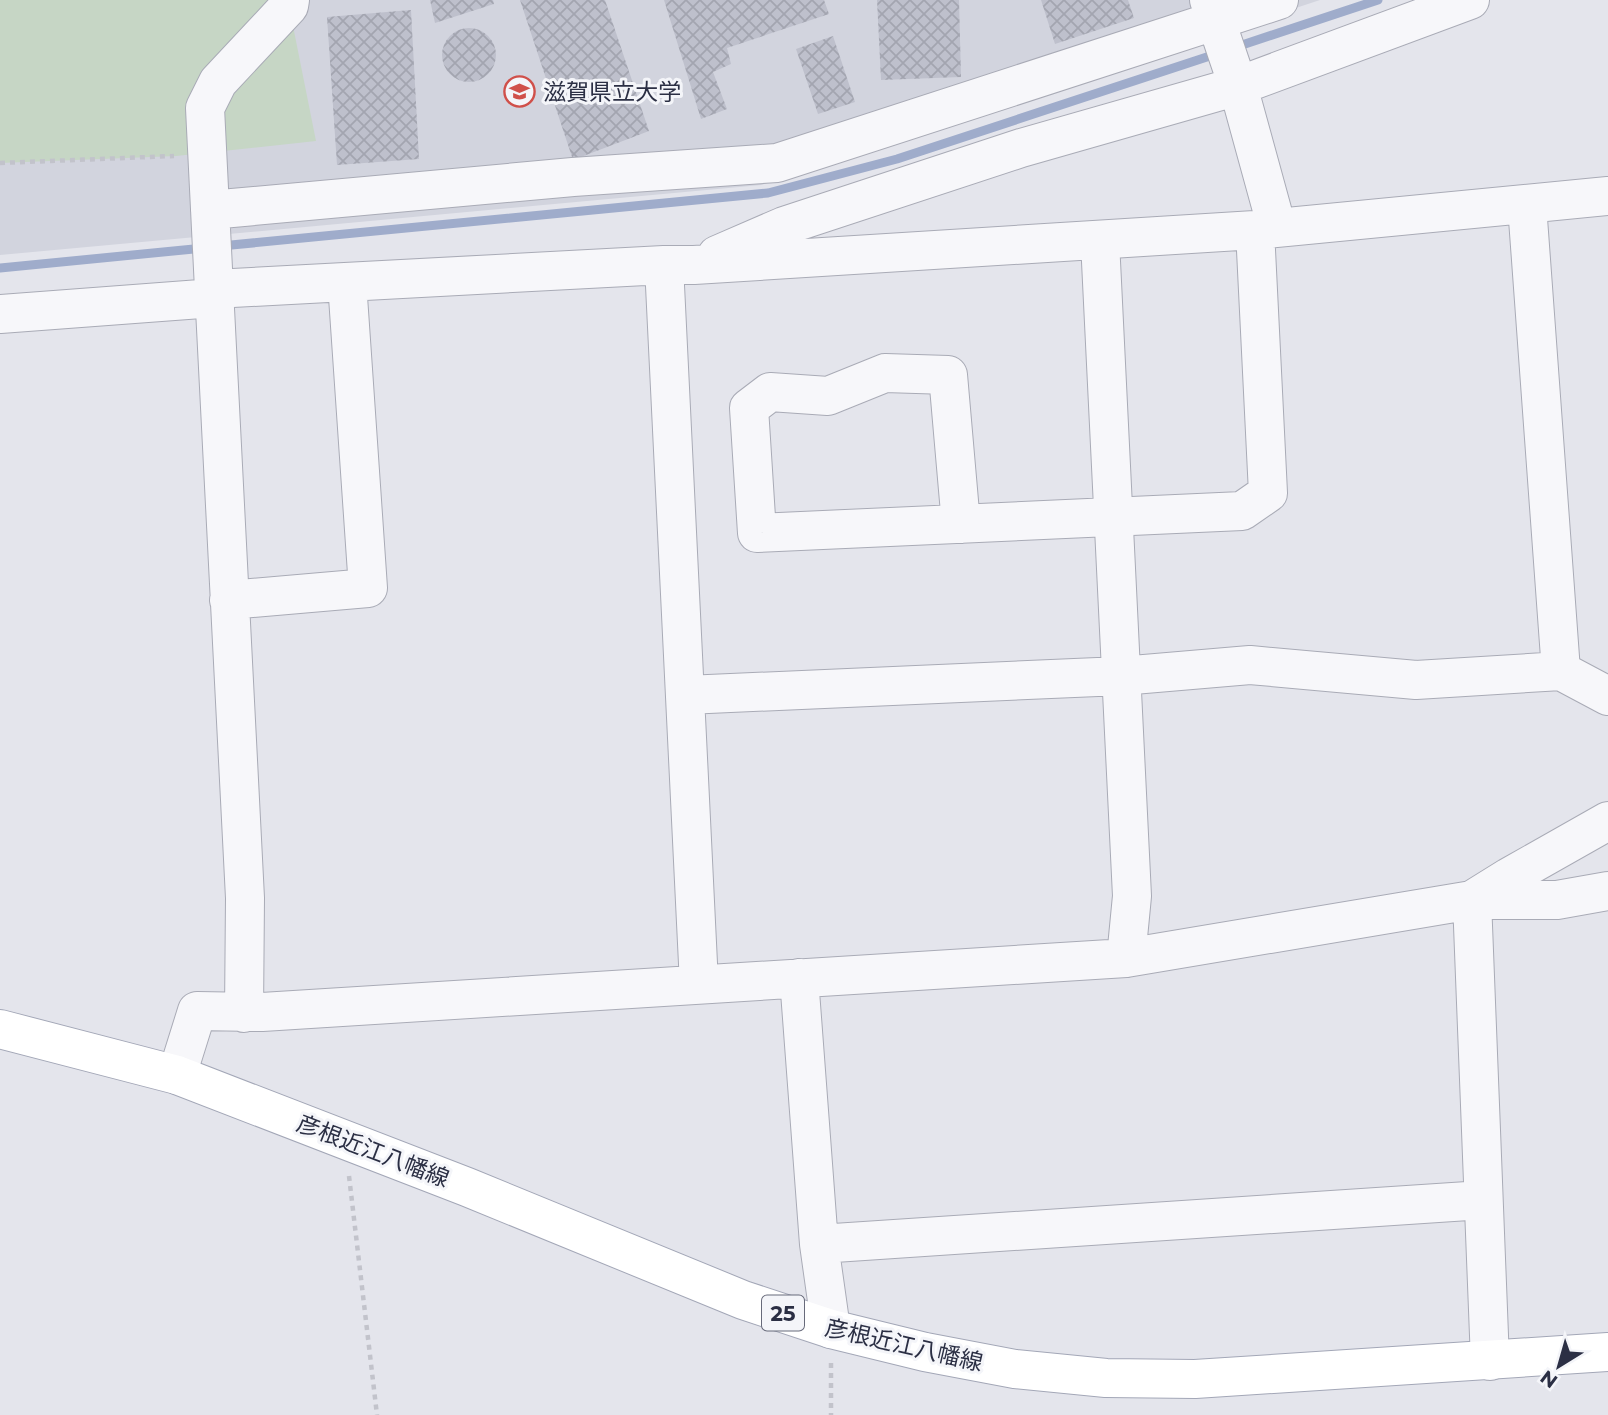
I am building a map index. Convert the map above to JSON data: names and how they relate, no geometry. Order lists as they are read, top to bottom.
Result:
{
  "streets": {
    "main road": ["彦根近江八幡線", "25"]
  },
  "places": {
    "school or university": ["滋賀県立大学"]
  },
  "north": "bottom left"
}
